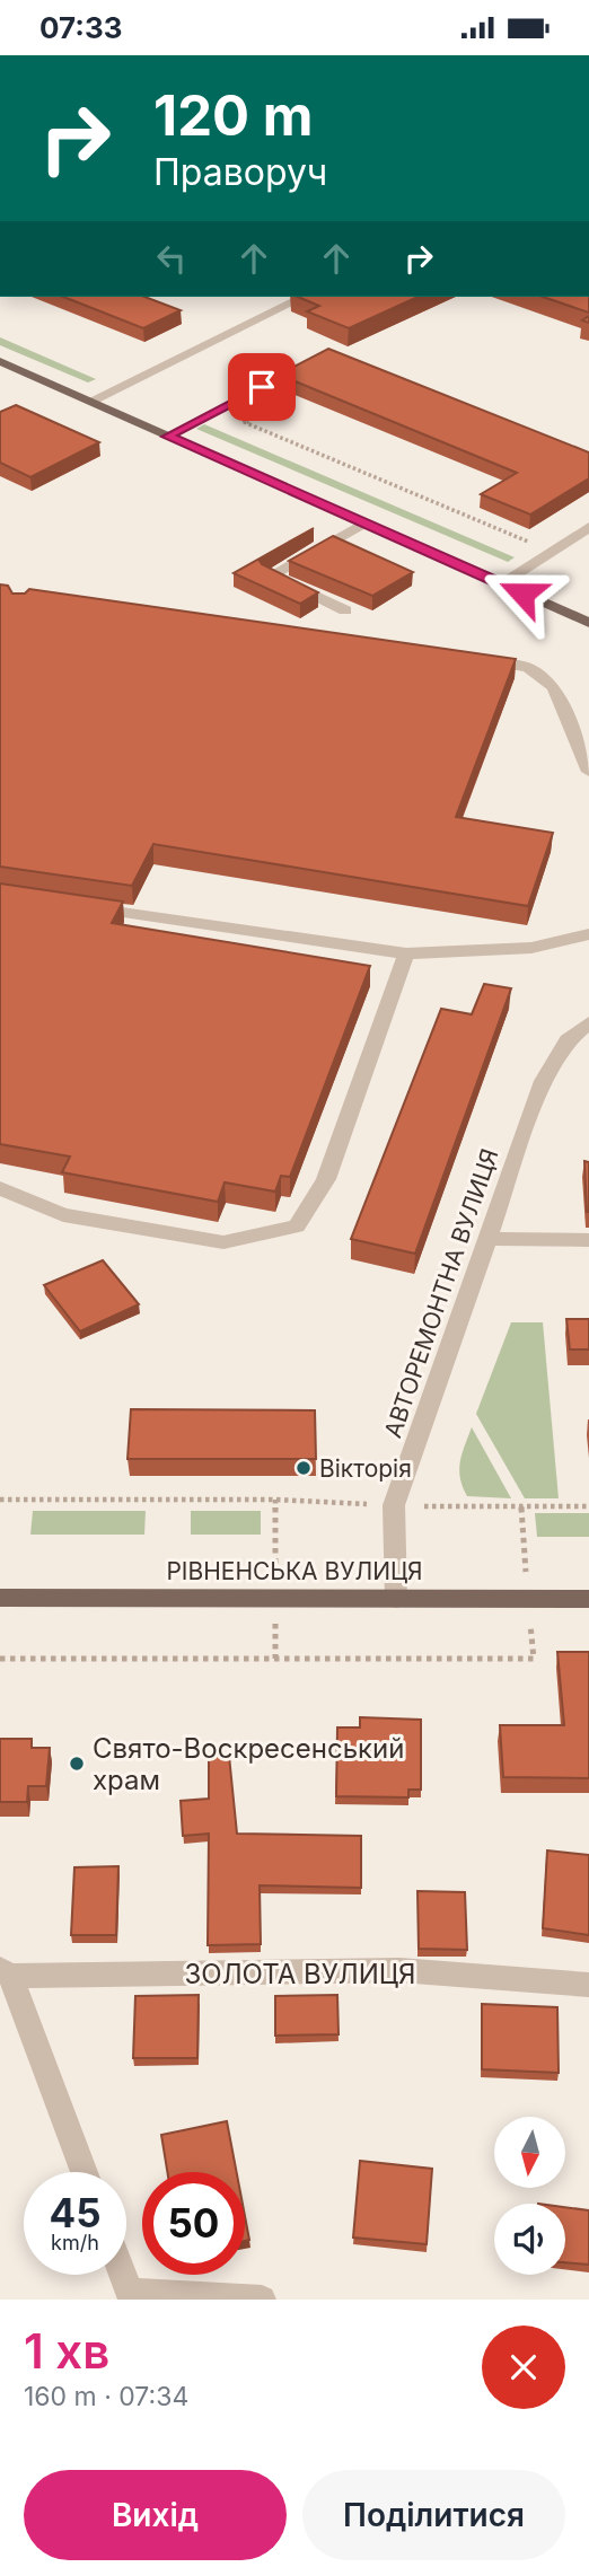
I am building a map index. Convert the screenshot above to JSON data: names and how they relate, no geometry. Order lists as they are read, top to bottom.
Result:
{
  "streets": {
    "main road": ["РІВНЕНСЬКА ВУЛИЦЯ"],
    "street": ["АВТОРЕМОНТНА ВУЛИЦЯ", "ЗОЛОТА ВУЛИЦЯ"]
  },
  "crossings": [
    ["АВТОРЕМОНТНА ВУЛИЦЯ", "РІВНЕНСЬКА ВУЛИЦЯ"]
  ],
  "places": ["Вікторія", "Свято-Воскресенський храм"],
  "north": "bottom",
  "page": {
    "status": "07:33",
    "turn": ["120 m", "Праворуч"],
    "speed": "45 km/h",
    "limit": "50",
    "heading": ["1 хв", "160 m · 07:34"],
    "buttons": ["Вихід", "Поділитися"]
  }
}
